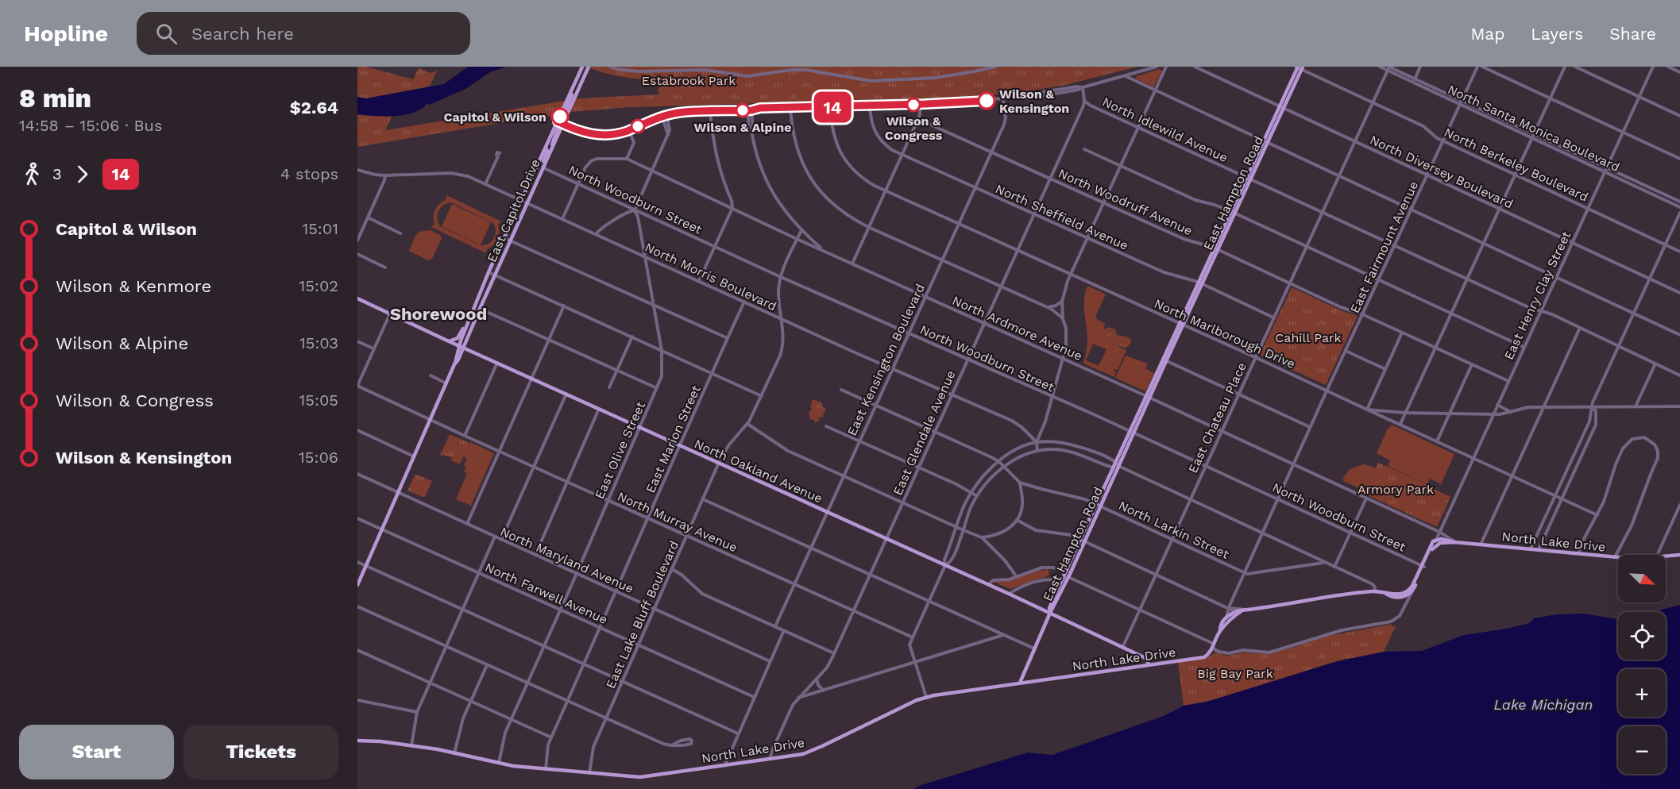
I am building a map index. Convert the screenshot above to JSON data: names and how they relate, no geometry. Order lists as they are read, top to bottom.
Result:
{
  "streets": {
    "main road": [
      "East Hampton Road",
      "East Capitol Drive",
      "East Henry Clay Street",
      "North Oakland Avenue",
      "North Lake Drive"
    ],
    "street": [
      "North Santa Monica Boulevard",
      "North Idlewild Avenue",
      "North Berkeley Boulevard",
      "North Diversey Boulevard",
      "North Woodburn Street",
      "North Woodruff Avenue",
      "North Sheffield Avenue",
      "East Fairmount Avenue",
      "North Morris Boulevard",
      "North Ardmore Avenue",
      "North Marlborough Drive",
      "East Kensington Boulevard",
      "East Chateau Place",
      "East Glendale Avenue",
      "East Marion Street",
      "East Olive Street",
      "North Murray Avenue",
      "North Larkin Street",
      "North Maryland Avenue",
      "North Farwell Avenue",
      "East Lake Bluff Boulevard"
    ]
  },
  "crossings": [
    ["North Santa Monica Boulevard", "East Fairmount Avenue"],
    ["North Santa Monica Boulevard", "East Henry Clay Street"],
    ["North Santa Monica Boulevard", "East Chateau Place"],
    ["North Idlewild Avenue", "East Hampton Road"],
    ["North Idlewild Avenue", "East Fairmount Avenue"],
    ["North Idlewild Avenue", "East Henry Clay Street"],
    ["North Idlewild Avenue", "East Chateau Place"],
    ["North Idlewild Avenue", "East Glendale Avenue"],
    ["North Berkeley Boulevard", "East Hampton Road"],
    ["North Berkeley Boulevard", "East Fairmount Avenue"],
    ["North Berkeley Boulevard", "East Henry Clay Street"],
    ["North Berkeley Boulevard", "East Chateau Place"],
    ["North Diversey Boulevard", "East Hampton Road"],
    ["North Diversey Boulevard", "East Fairmount Avenue"],
    ["North Diversey Boulevard", "East Henry Clay Street"],
    ["North Diversey Boulevard", "East Chateau Place"],
    ["East Hampton Road", "North Woodburn Street"],
    ["East Hampton Road", "North Woodruff Avenue"],
    ["East Hampton Road", "North Sheffield Avenue"],
    ["East Hampton Road", "North Ardmore Avenue"],
    ["East Hampton Road", "North Marlborough Drive"],
    ["East Hampton Road", "North Oakland Avenue"],
    ["East Hampton Road", "North Larkin Street"],
    ["North Woodburn Street", "East Capitol Drive"],
    ["North Woodburn Street", "East Fairmount Avenue"],
    ["North Woodburn Street", "East Henry Clay Street"],
    ["North Woodburn Street", "North Ardmore Avenue"],
    ["North Woodburn Street", "East Kensington Boulevard"],
    ["North Woodburn Street", "East Chateau Place"],
    ["North Woodburn Street", "East Glendale Avenue"],
    ["North Woodburn Street", "East Olive Street"],
    ["North Woodburn Street", "East Lake Bluff Boulevard"],
    ["North Woodruff Avenue", "East Fairmount Avenue"],
    ["North Woodruff Avenue", "East Henry Clay Street"],
    ["North Woodruff Avenue", "East Kensington Boulevard"],
    ["North Woodruff Avenue", "East Chateau Place"],
    ["North Woodruff Avenue", "East Glendale Avenue"],
    ["East Capitol Drive", "North Morris Boulevard"],
    ["East Capitol Drive", "North Oakland Avenue"],
    ["East Capitol Drive", "North Murray Avenue"],
    ["East Capitol Drive", "North Maryland Avenue"],
    ["East Capitol Drive", "North Farwell Avenue"],
    ["North Sheffield Avenue", "East Kensington Boulevard"],
    ["North Sheffield Avenue", "East Chateau Place"],
    ["North Sheffield Avenue", "East Glendale Avenue"],
    ["East Fairmount Avenue", "North Ardmore Avenue"],
    ["East Fairmount Avenue", "North Marlborough Drive"],
    ["East Fairmount Avenue", "North Larkin Street"],
    ["North Morris Boulevard", "East Kensington Boulevard"],
    ["North Morris Boulevard", "East Glendale Avenue"],
    ["North Morris Boulevard", "East Marion Street"],
    ["North Morris Boulevard", "East Olive Street"],
    ["North Morris Boulevard", "East Lake Bluff Boulevard"],
    ["East Henry Clay Street", "North Ardmore Avenue"],
    ["East Henry Clay Street", "North Marlborough Drive"],
    ["East Henry Clay Street", "North Lake Drive"],
    ["North Ardmore Avenue", "East Kensington Boulevard"],
    ["North Ardmore Avenue", "East Chateau Place"],
    ["North Ardmore Avenue", "East Glendale Avenue"],
    ["North Ardmore Avenue", "North Lake Drive"],
    ["North Ardmore Avenue", "East Lake Bluff Boulevard"],
    ["North Marlborough Drive", "East Kensington Boulevard"],
    ["North Marlborough Drive", "East Chateau Place"],
    ["North Marlborough Drive", "East Glendale Avenue"],
    ["East Kensington Boulevard", "North Oakland Avenue"],
    ["East Kensington Boulevard", "North Murray Avenue"],
    ["East Kensington Boulevard", "North Larkin Street"],
    ["East Chateau Place", "North Oakland Avenue"],
    ["East Chateau Place", "North Larkin Street"],
    ["East Glendale Avenue", "North Oakland Avenue"],
    ["East Glendale Avenue", "North Murray Avenue"],
    ["East Glendale Avenue", "North Larkin Street"],
    ["East Glendale Avenue", "North Lake Drive"],
    ["East Marion Street", "North Oakland Avenue"],
    ["East Marion Street", "North Murray Avenue"],
    ["East Marion Street", "North Lake Drive"],
    ["East Marion Street", "North Maryland Avenue"],
    ["East Marion Street", "North Farwell Avenue"],
    ["East Olive Street", "North Oakland Avenue"],
    ["East Olive Street", "North Murray Avenue"],
    ["East Olive Street", "North Lake Drive"],
    ["East Olive Street", "North Maryland Avenue"],
    ["East Olive Street", "North Farwell Avenue"],
    ["North Oakland Avenue", "North Lake Drive"],
    ["North Oakland Avenue", "East Lake Bluff Boulevard"],
    ["North Murray Avenue", "East Lake Bluff Boulevard"],
    ["North Lake Drive", "East Lake Bluff Boulevard"],
    ["North Maryland Avenue", "East Lake Bluff Boulevard"],
    ["North Farwell Avenue", "East Lake Bluff Boulevard"]
  ],
  "districts": ["Shorewood"],
  "water": ["Lake Michigan"],
  "parks": [
    "Estabrook Park",
    "Cahill Park",
    "Armory Park",
    "Big Bay Park"
  ],
  "places": [
    "Wilson & Kensington",
    "Wilson & Congress",
    "Wilson & Alpine",
    "Capitol & Wilson"
  ],
  "lines": ["bus line 14"],
  "north": "bottom right",
  "page": {
    "header": "Hopline",
    "search": "Search here",
    "nav": ["Map", "Layers", "Share"],
    "heading": ["8 min", "14:58 – 15:06 · Bus", "$2.64"],
    "on_map": "14",
    "legs": ["3", "14", "4 stops"],
    "list": [
      {
        "name": "Capitol & Wilson",
        "value": "15:01"
      },
      {
        "name": "Wilson & Kenmore",
        "value": "15:02"
      },
      {
        "name": "Wilson & Alpine",
        "value": "15:03"
      },
      {
        "name": "Wilson & Congress",
        "value": "15:05"
      },
      {
        "name": "Wilson & Kensington",
        "value": "15:06"
      }
    ],
    "map_buttons": ["+", "−"],
    "buttons": ["Start", "Tickets"]
  }
}
